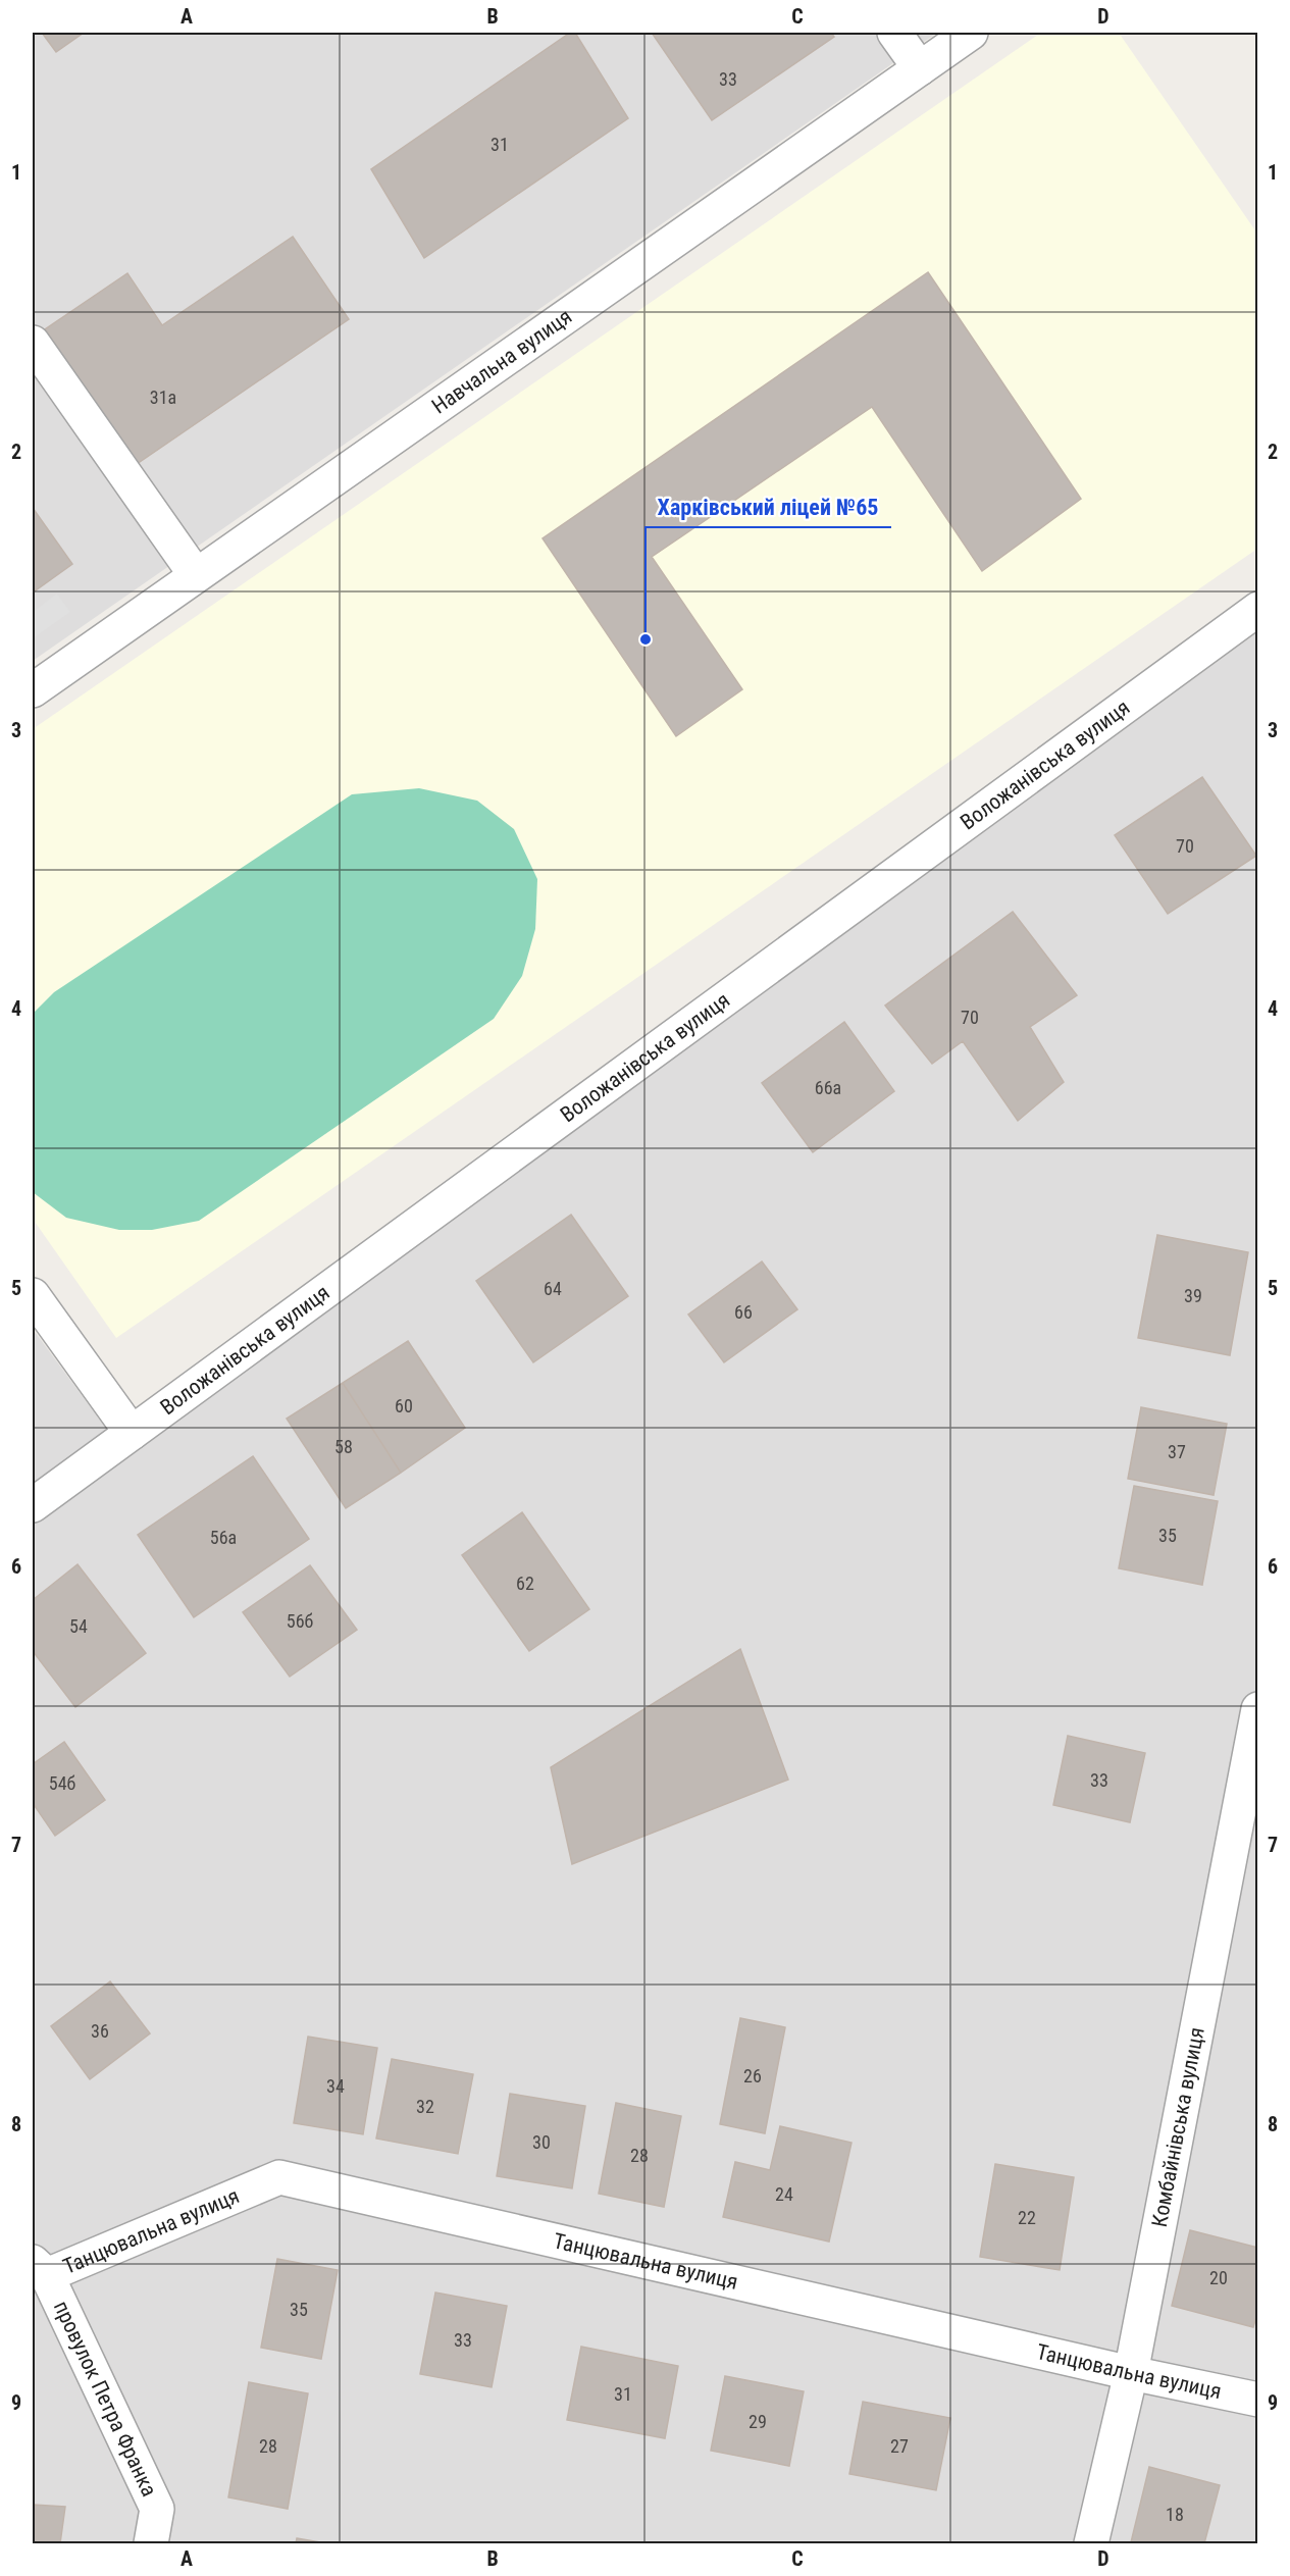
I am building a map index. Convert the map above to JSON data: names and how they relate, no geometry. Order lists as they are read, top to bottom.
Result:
{
  "streets": {
    "street": [
      "Навчальна вулиця",
      "Воложанівська вулиця",
      "Комбайнівська вулиця",
      "Танцювальна вулиця",
      "провулок Петра Франка"
    ]
  },
  "crossings": [
    ["Комбайнівська вулиця", "Танцювальна вулиця"],
    ["Танцювальна вулиця", "провулок Петра Франка"]
  ],
  "places": ["Харківський ліцей №65"],
  "house_numbers": [
    "33",
    "31",
    "31а",
    "70",
    "70",
    "66а",
    "64",
    "39",
    "66",
    "60",
    "58",
    "37",
    "35",
    "56а",
    "62",
    "56б",
    "54",
    "33",
    "54б",
    "36",
    "26",
    "34",
    "32",
    "30",
    "28",
    "24",
    "22",
    "20",
    "35",
    "33",
    "31",
    "29",
    "28",
    "27",
    "18"
  ],
  "grid": {
    "columns": [
      "A",
      "B",
      "C",
      "D"
    ],
    "rows": [
      "1",
      "2",
      "3",
      "4",
      "5",
      "6",
      "7",
      "8",
      "9"
    ]
  }
}
